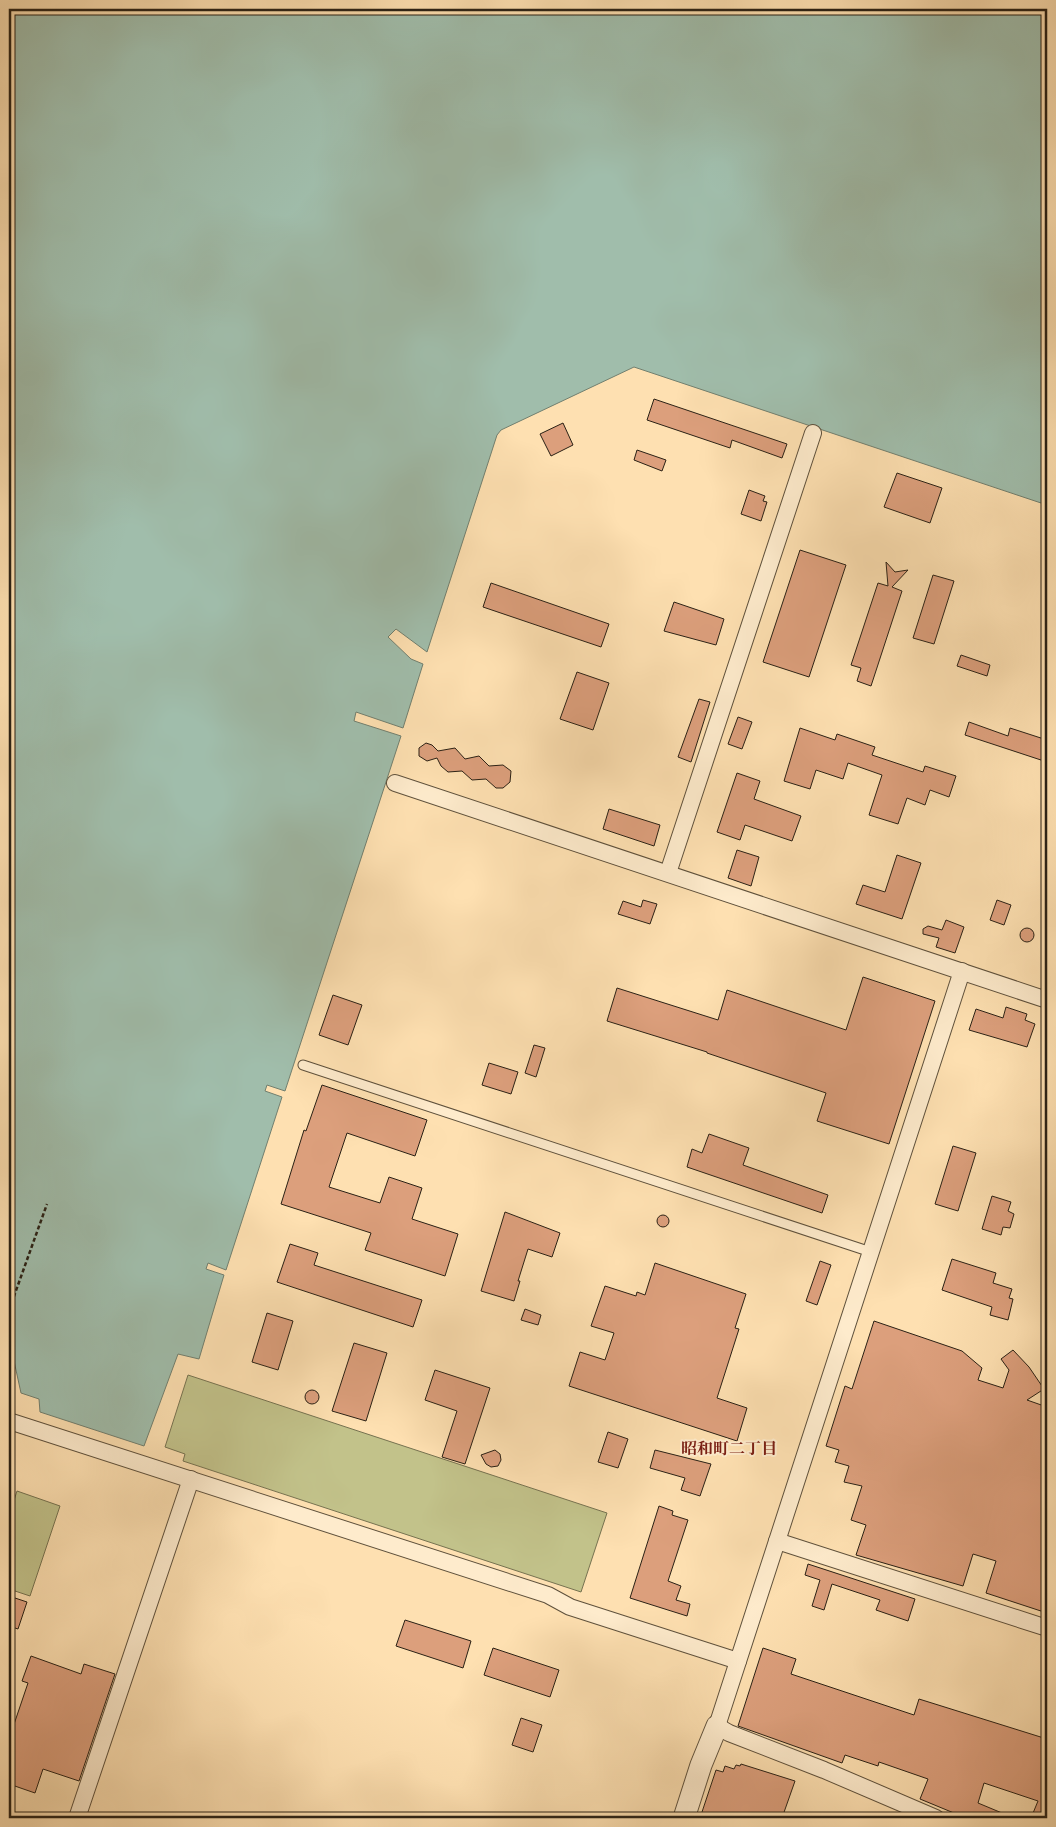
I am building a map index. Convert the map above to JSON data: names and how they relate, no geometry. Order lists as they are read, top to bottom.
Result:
{
  "districts": ["昭和町二丁目"]
}
